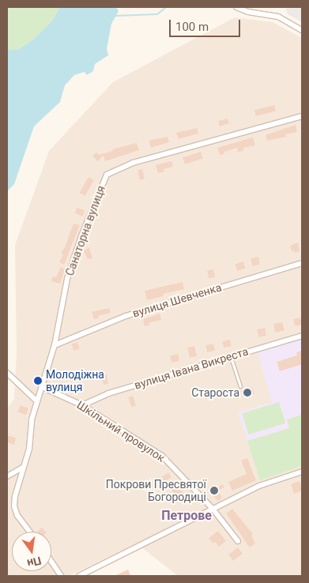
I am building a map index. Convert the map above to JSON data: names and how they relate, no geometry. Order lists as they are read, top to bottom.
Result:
{
  "streets": {
    "street": [
      "Санаторна вулиця",
      "вулиця Шевченка",
      "вулиця Івана Викреста",
      "Шкільний провулок"
    ]
  },
  "crossings": [
    ["Санаторна вулиця", "вулиця Шевченка"],
    ["Санаторна вулиця", "Шкільний провулок"],
    ["вулиця Івана Викреста", "Шкільний провулок"]
  ],
  "districts": ["Петрове"],
  "places": ["Молодіжна вулиця", "Староста", "Покрови Пресвятої Богородиці"],
  "scale_bar": "100 m",
  "north": "bottom"
}
